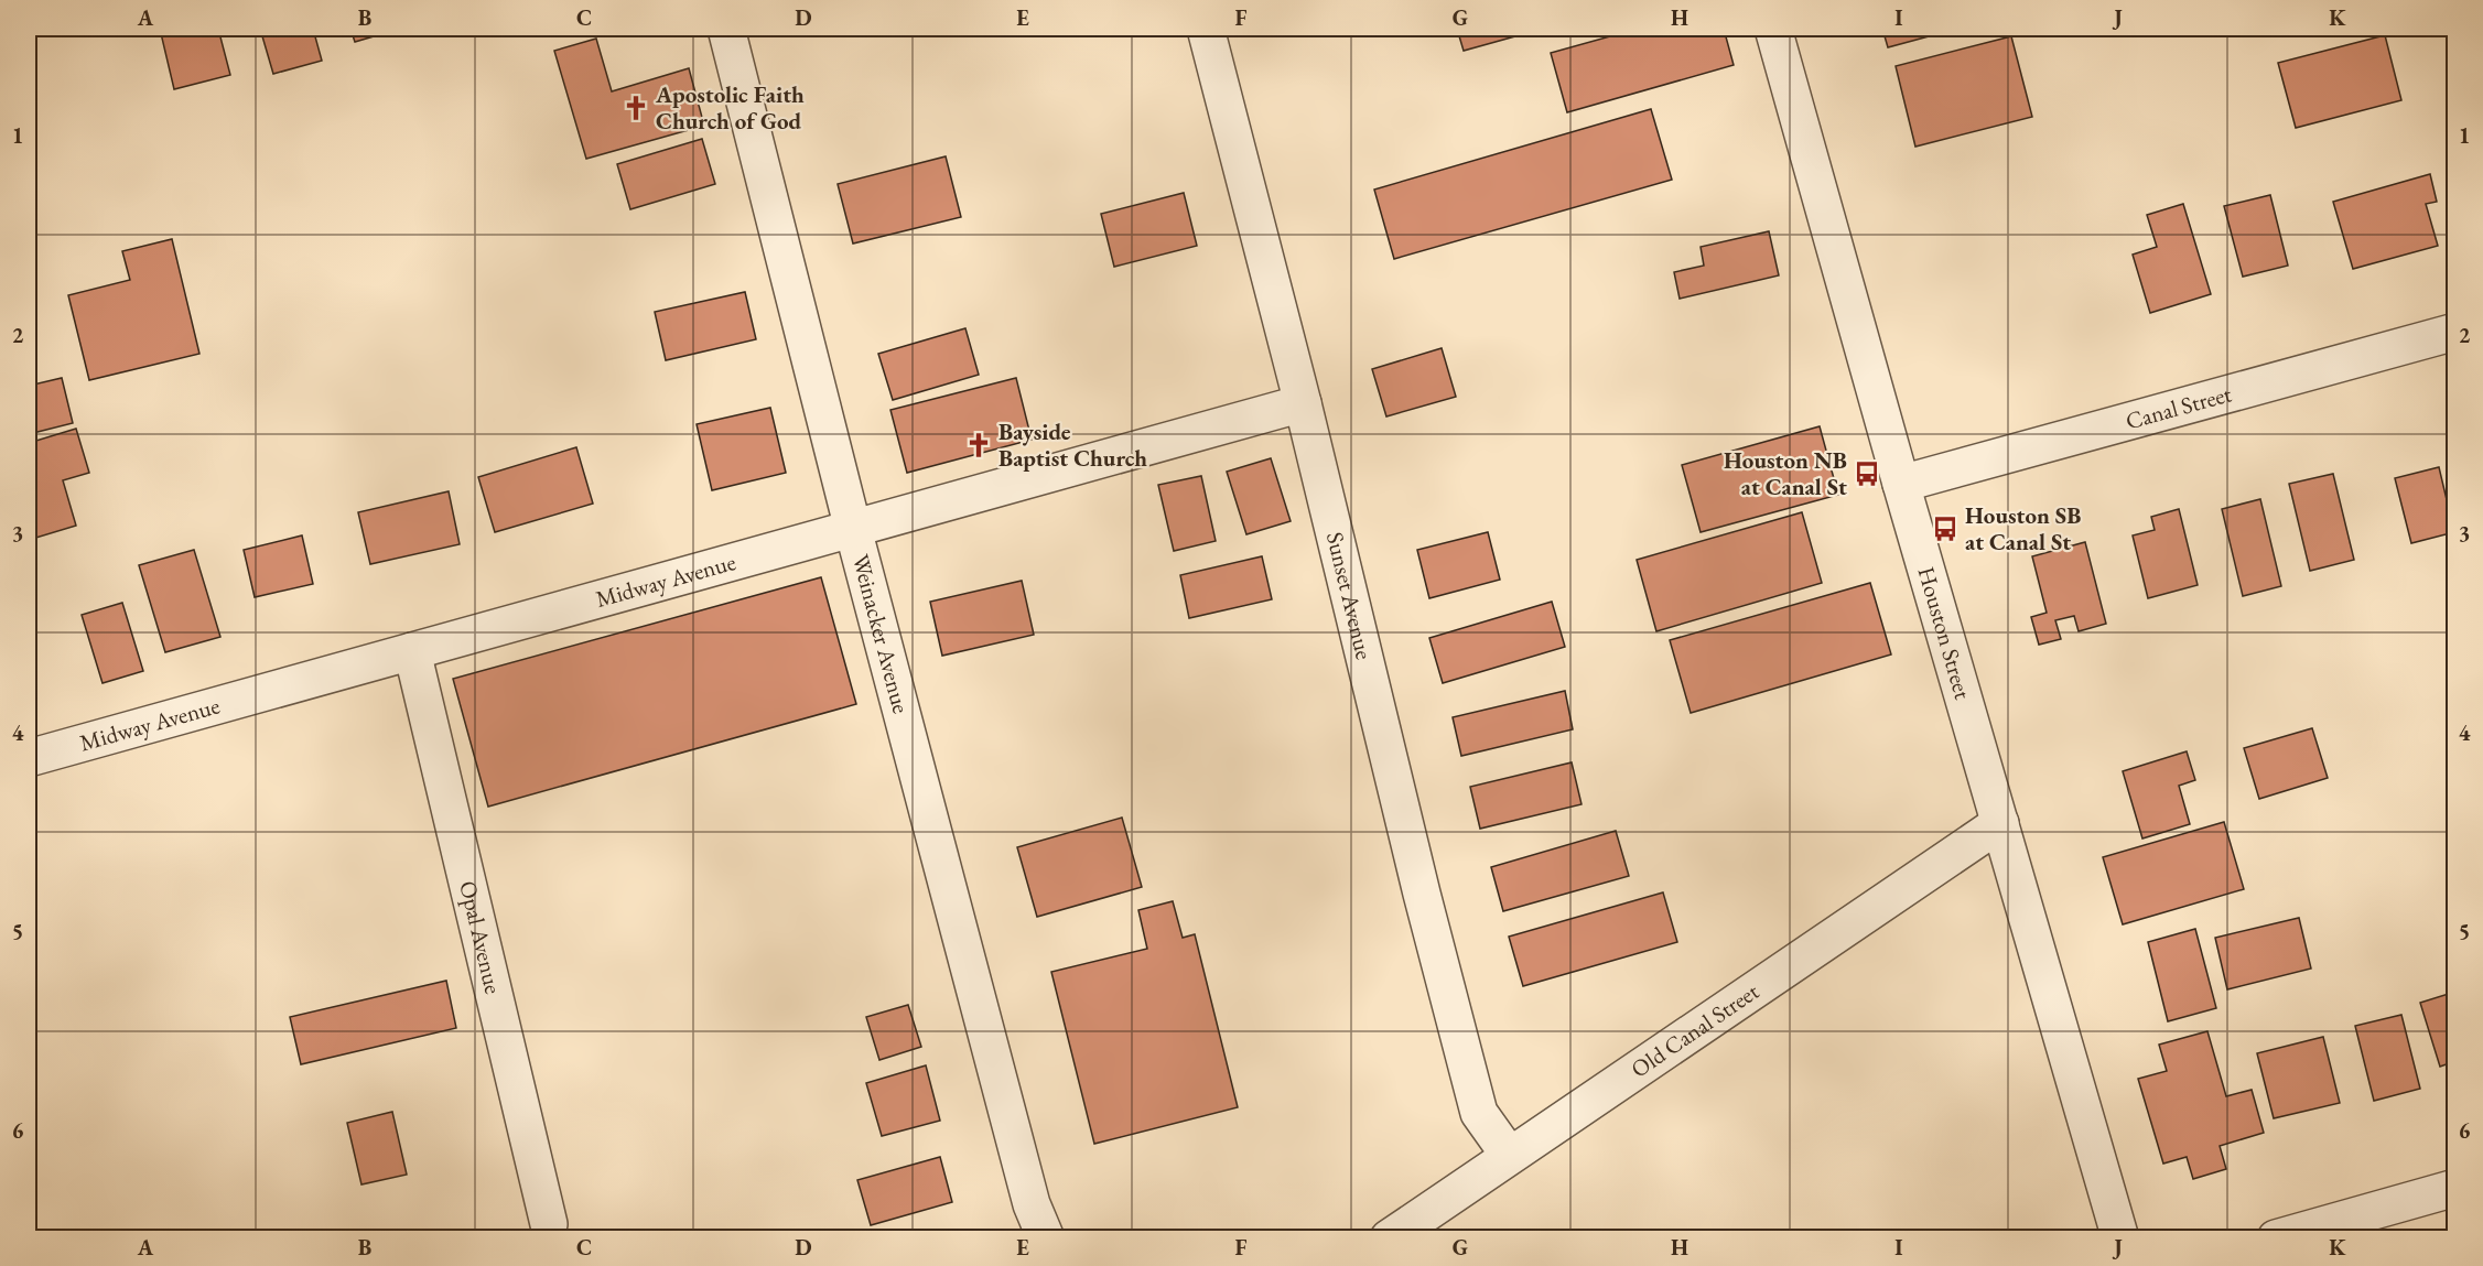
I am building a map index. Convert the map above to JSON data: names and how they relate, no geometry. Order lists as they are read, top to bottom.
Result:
{
  "streets": {
    "street": [
      "Canal Street",
      "Midway Avenue",
      "Sunset Avenue",
      "Houston Street",
      "Weinacker Avenue",
      "Opal Avenue",
      "Old Canal Street"
    ]
  },
  "crossings": [
    ["Canal Street", "Houston Street"],
    ["Midway Avenue", "Sunset Avenue"],
    ["Midway Avenue", "Weinacker Avenue"],
    ["Midway Avenue", "Opal Avenue"],
    ["Sunset Avenue", "Old Canal Street"],
    ["Houston Street", "Old Canal Street"]
  ],
  "places": {
    "church": ["Apostolic Faith Church of God", "Bayside Baptist Church"],
    "bus stop": ["Houston NB at Canal St", "Houston SB at Canal St"]
  },
  "grid": {
    "columns": [
      "A",
      "B",
      "C",
      "D",
      "E",
      "F",
      "G",
      "H",
      "I",
      "J",
      "K"
    ],
    "rows": [
      "1",
      "2",
      "3",
      "4",
      "5",
      "6"
    ]
  }
}
